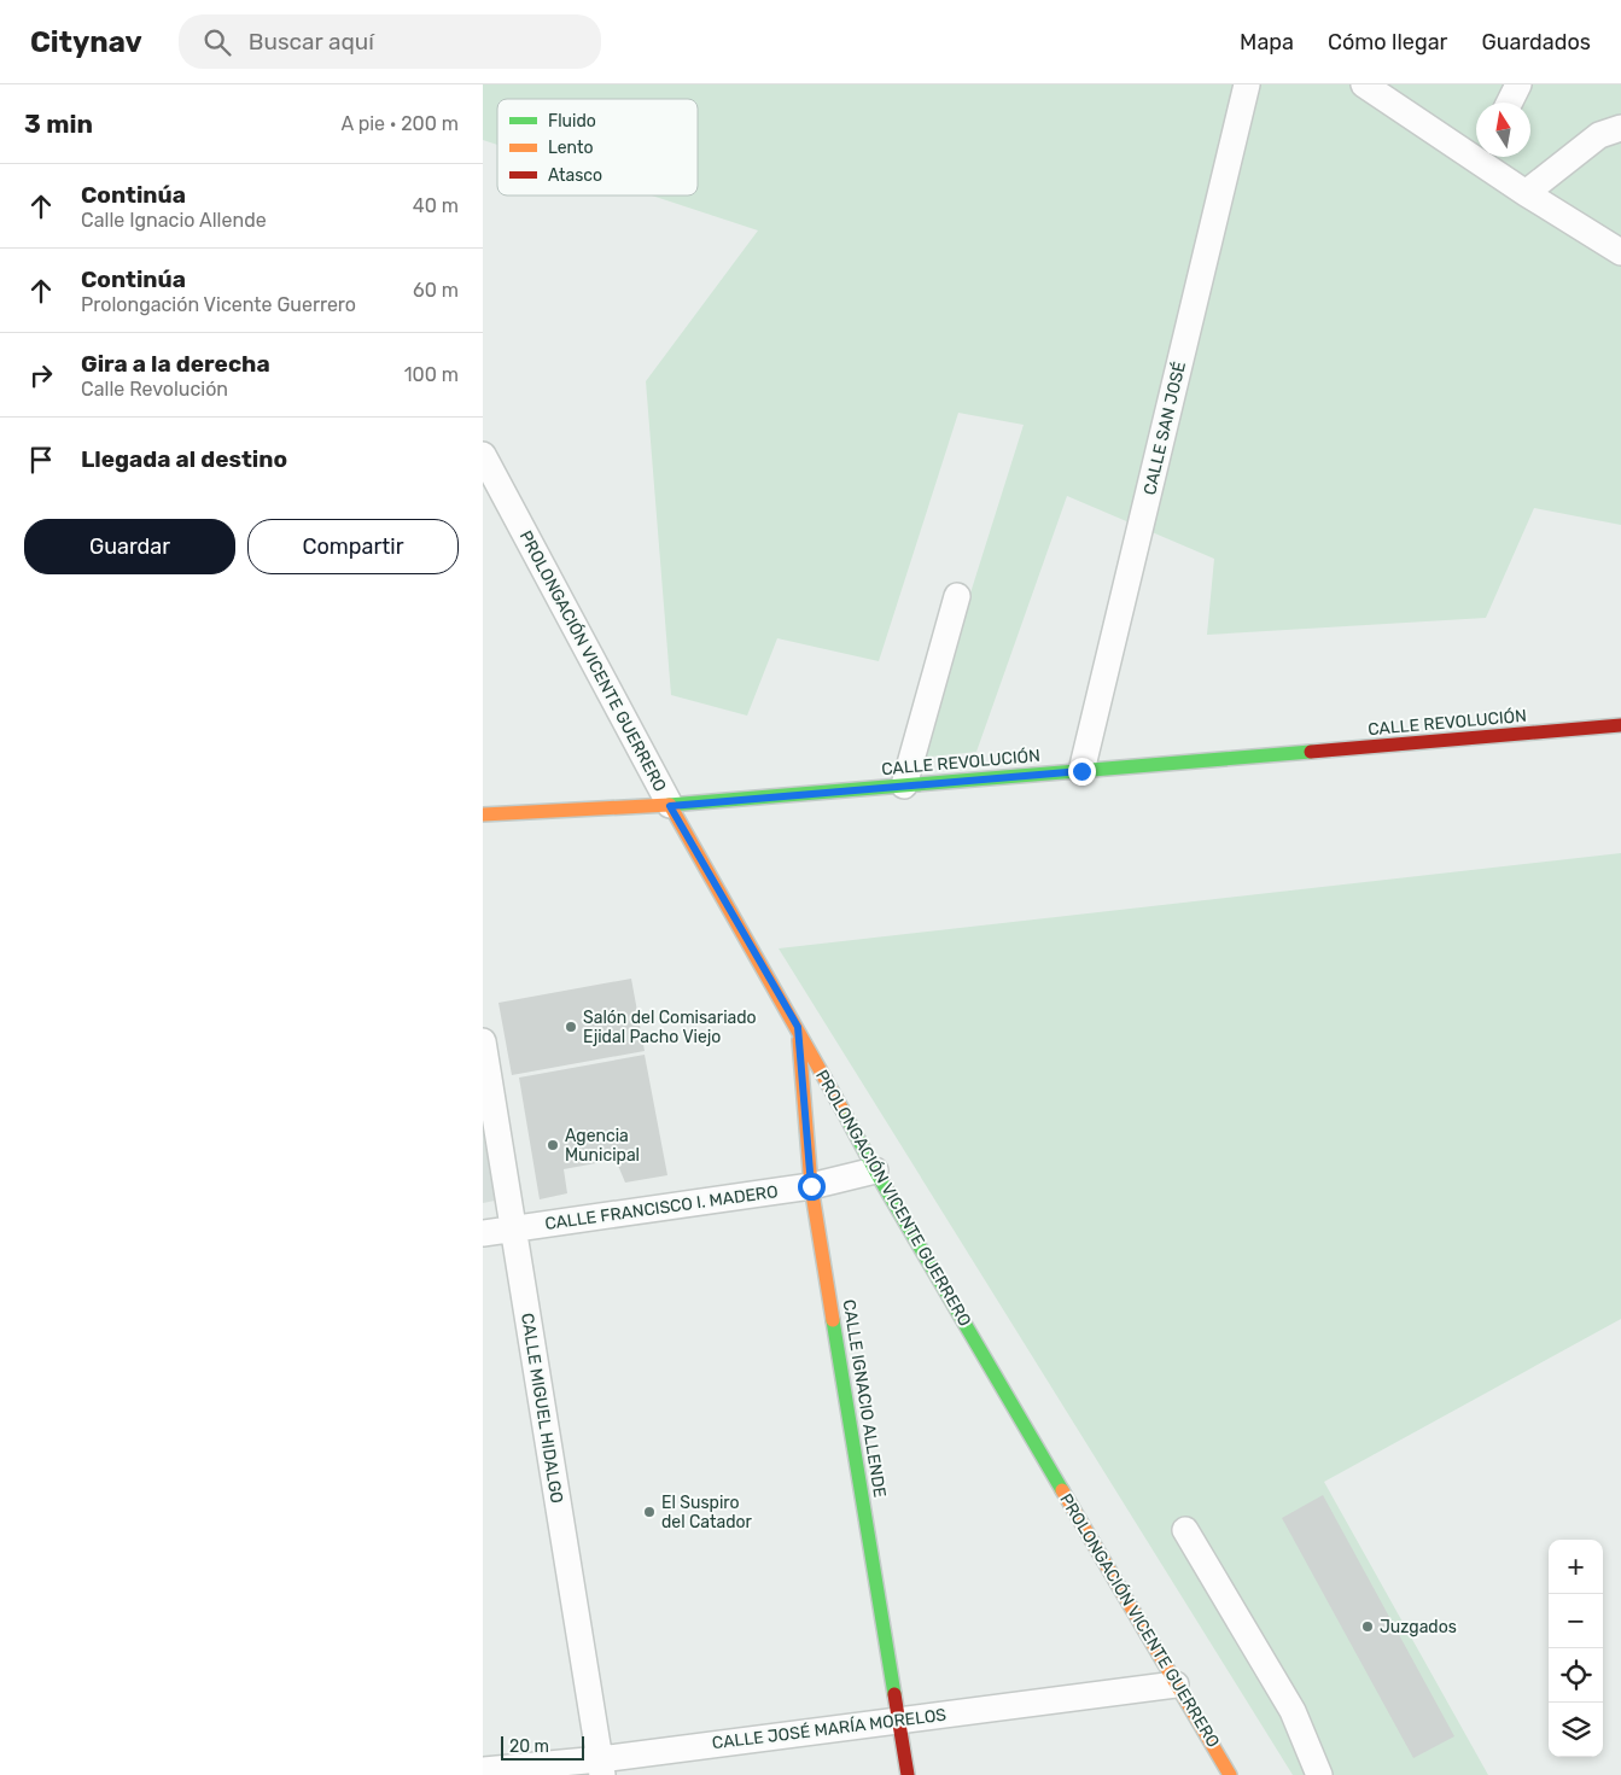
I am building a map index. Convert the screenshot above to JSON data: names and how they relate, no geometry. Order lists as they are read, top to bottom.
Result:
{
  "streets": {
    "street": [
      "CALLE SAN JOSÉ",
      "PROLONGACIÓN VICENTE GUERRERO",
      "CALLE REVOLUCIÓN",
      "CALLE FRANCISCO I. MADERO",
      "CALLE IGNACIO ALLENDE",
      "CALLE MIGUEL HIDALGO",
      "CALLE JOSÉ MARÍA MORELOS"
    ]
  },
  "crossings": [
    ["CALLE SAN JOSÉ", "CALLE REVOLUCIÓN"],
    ["PROLONGACIÓN VICENTE GUERRERO", "CALLE REVOLUCIÓN"],
    ["PROLONGACIÓN VICENTE GUERRERO", "CALLE FRANCISCO I. MADERO"],
    ["PROLONGACIÓN VICENTE GUERRERO", "CALLE IGNACIO ALLENDE"],
    ["PROLONGACIÓN VICENTE GUERRERO", "CALLE JOSÉ MARÍA MORELOS"],
    ["CALLE FRANCISCO I. MADERO", "CALLE IGNACIO ALLENDE"],
    ["CALLE FRANCISCO I. MADERO", "CALLE MIGUEL HIDALGO"],
    ["CALLE IGNACIO ALLENDE", "CALLE JOSÉ MARÍA MORELOS"],
    ["CALLE MIGUEL HIDALGO", "CALLE JOSÉ MARÍA MORELOS"]
  ],
  "places": [
    "Salón del Comisariado Ejidal Pacho Viejo",
    "Agencia Municipal",
    "El Suspiro del Catador",
    "Juzgados"
  ],
  "legend": ["Fluido", "Lento", "Atasco"],
  "scale_bar": "20 m",
  "north": "top",
  "page": {
    "header": "Citynav",
    "search": "Buscar aquí",
    "nav": ["Mapa", "Cómo llegar", "Guardados"],
    "heading": ["3 min", "A pie · 200 m"],
    "list": [
      ["Continúa", "Calle Ignacio Allende", "40 m"],
      ["Continúa", "Prolongación Vicente Guerrero", "60 m"],
      ["Gira a la derecha", "Calle Revolución", "100 m"],
      "Llegada al destino"
    ],
    "buttons": ["Guardar", "Compartir"],
    "map_buttons": ["+", "−"],
    "scale": "20 m"
  }
}
